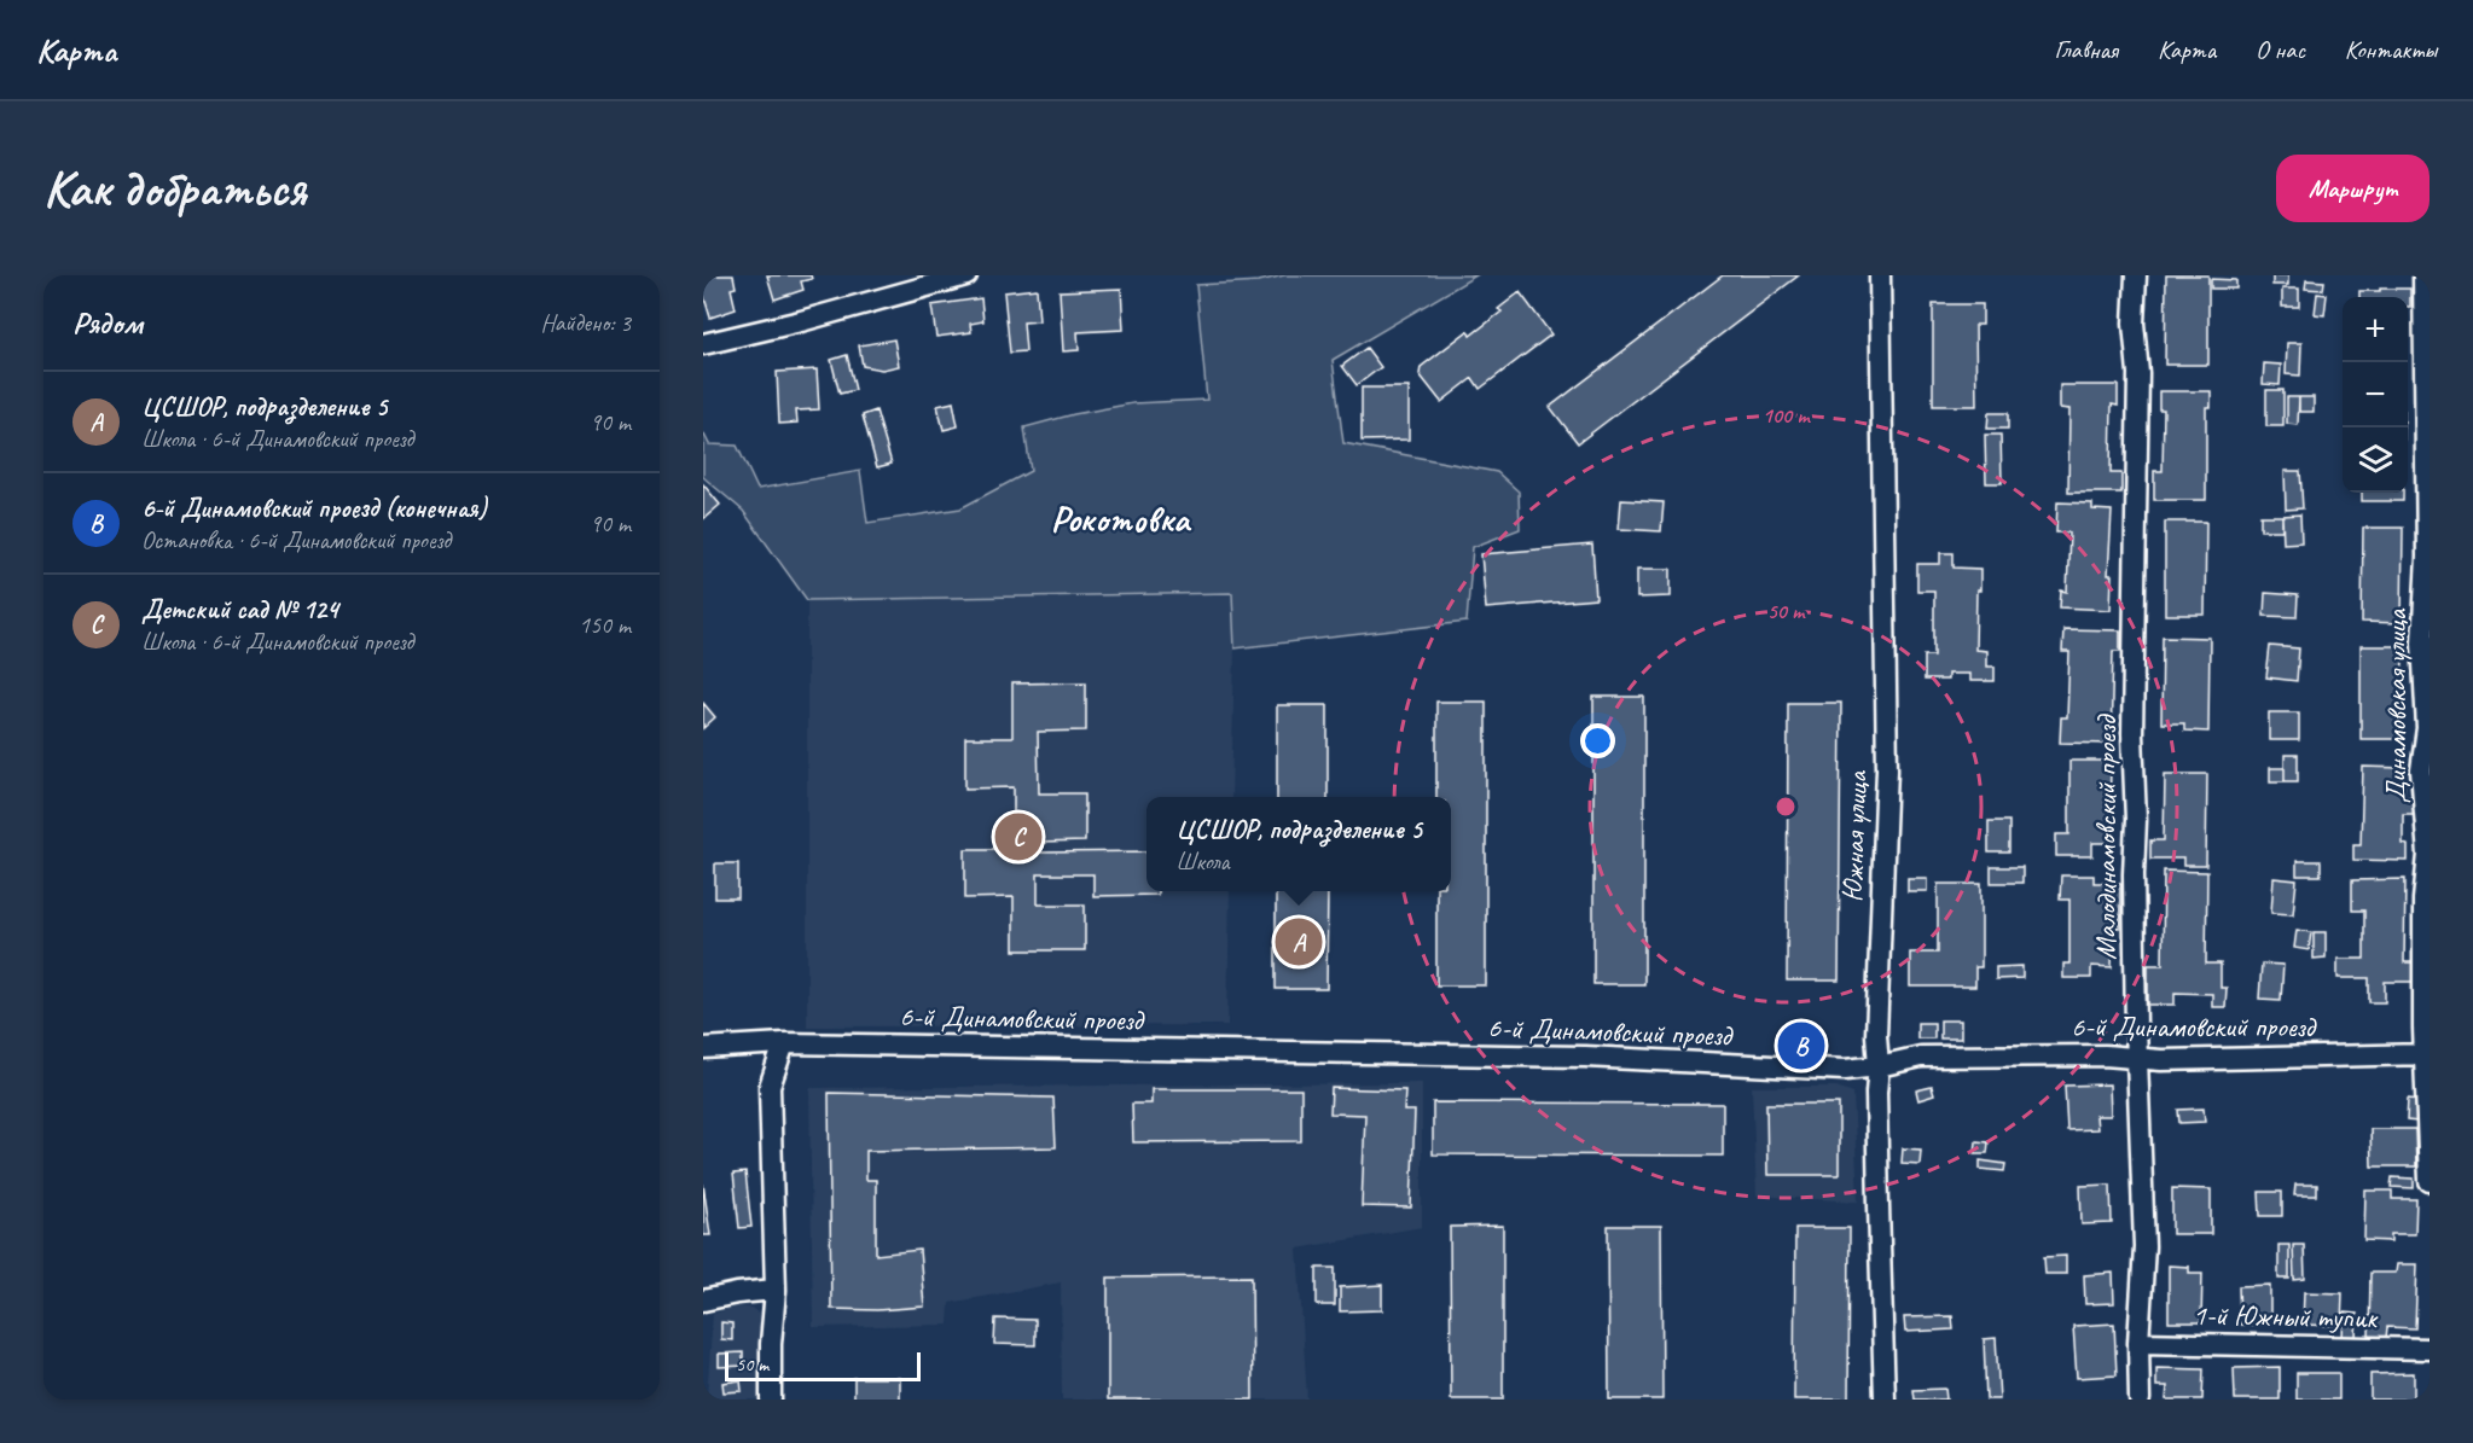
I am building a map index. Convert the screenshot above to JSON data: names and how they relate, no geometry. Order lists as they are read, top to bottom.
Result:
{
  "streets": {
    "street": [
      "Динамовская улица",
      "Южная улица",
      "Малодинамовский проезд",
      "6-й Динамовский проезд",
      "1-й Южный тупик"
    ]
  },
  "crossings": [
    ["Динамовская улица", "6-й Динамовский проезд"],
    ["Южная улица", "6-й Динамовский проезд"],
    ["Малодинамовский проезд", "6-й Динамовский проезд"],
    ["Малодинамовский проезд", "1-й Южный тупик"]
  ],
  "districts": ["Рокотовка"],
  "scale_bar": "50 m",
  "page": {
    "header": "Карта",
    "nav": [
      "Главная",
      "Карта",
      "О нас",
      "Контакты"
    ],
    "buttons": "Маршрут",
    "title": "Как добраться",
    "heading": ["Рядом", "Найдено: 3"],
    "map_buttons": ["+", "−"],
    "list": [
      {
        "mark": "A",
        "name": "ЦСШОР, подразделение 5",
        "note": "Школа · 6-й Динамовский проезд",
        "value": "90 m"
      },
      {
        "mark": "B",
        "name": "6-й Динамовский проезд (конечная)",
        "note": "Остановка · 6-й Динамовский проезд",
        "value": "90 m"
      },
      {
        "mark": "C",
        "name": "Детский сад № 124",
        "note": "Школа · 6-й Динамовский проезд",
        "value": "150 m"
      }
    ],
    "popup": ["ЦСШОР, подразделение 5", "Школа"],
    "pins": ["C", "A", "B"],
    "scale": "50 m"
  },
  "rings": ["100 m", "50 m"]
}
